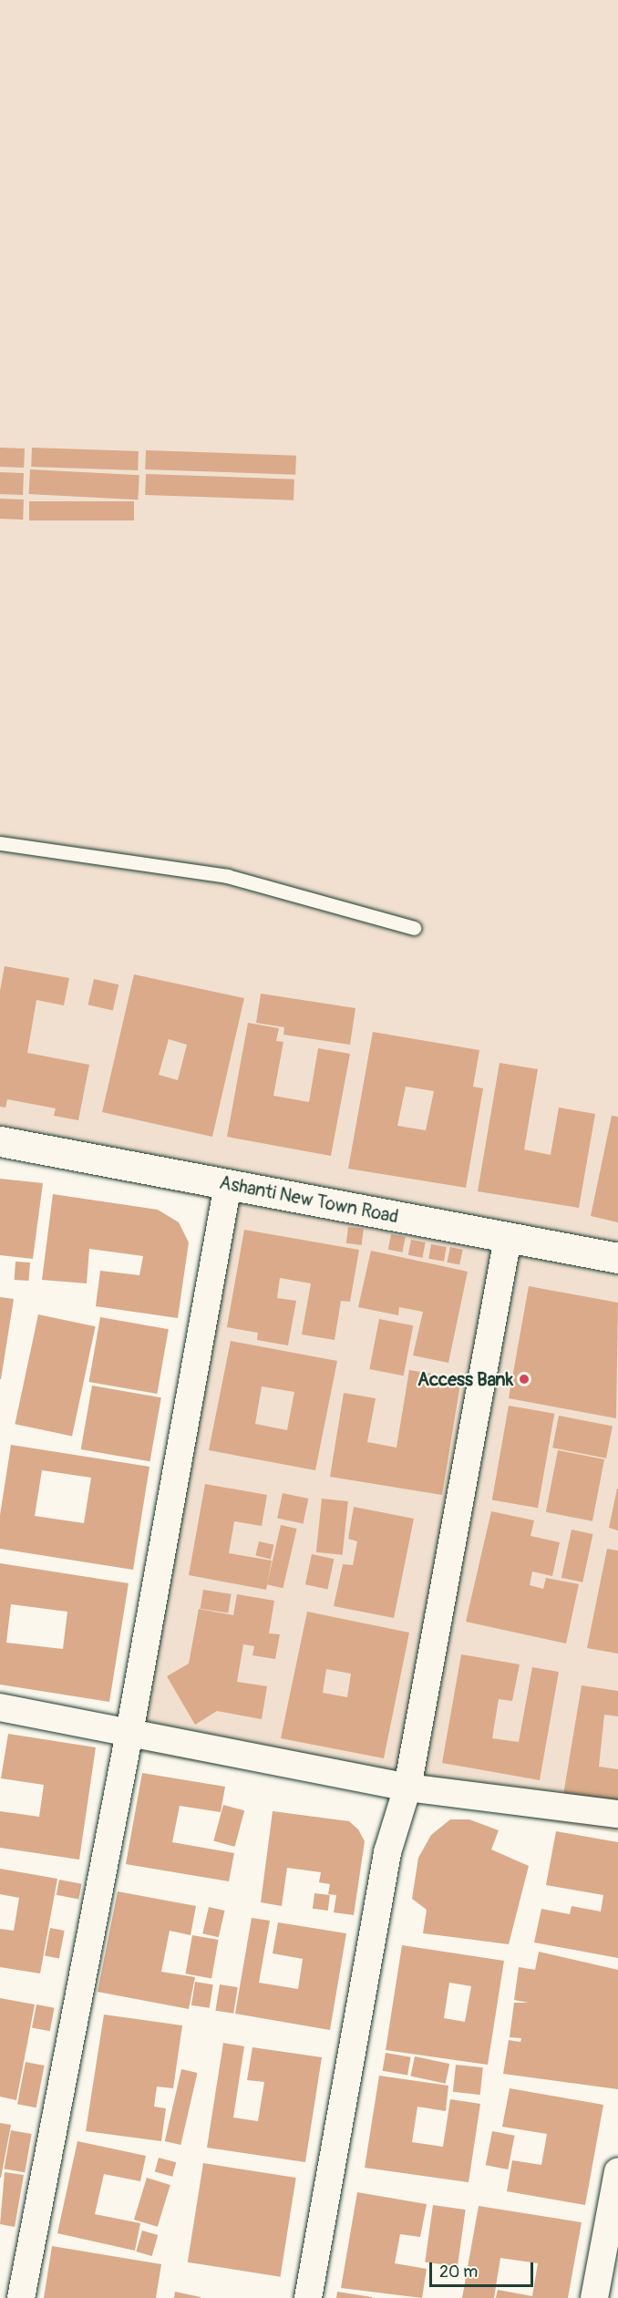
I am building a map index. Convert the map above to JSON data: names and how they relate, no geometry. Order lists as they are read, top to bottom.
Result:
{
  "streets": {
    "street": ["Ashanti New Town Road"]
  },
  "places": ["Access Bank"],
  "scale_bar": "20 m"
}
